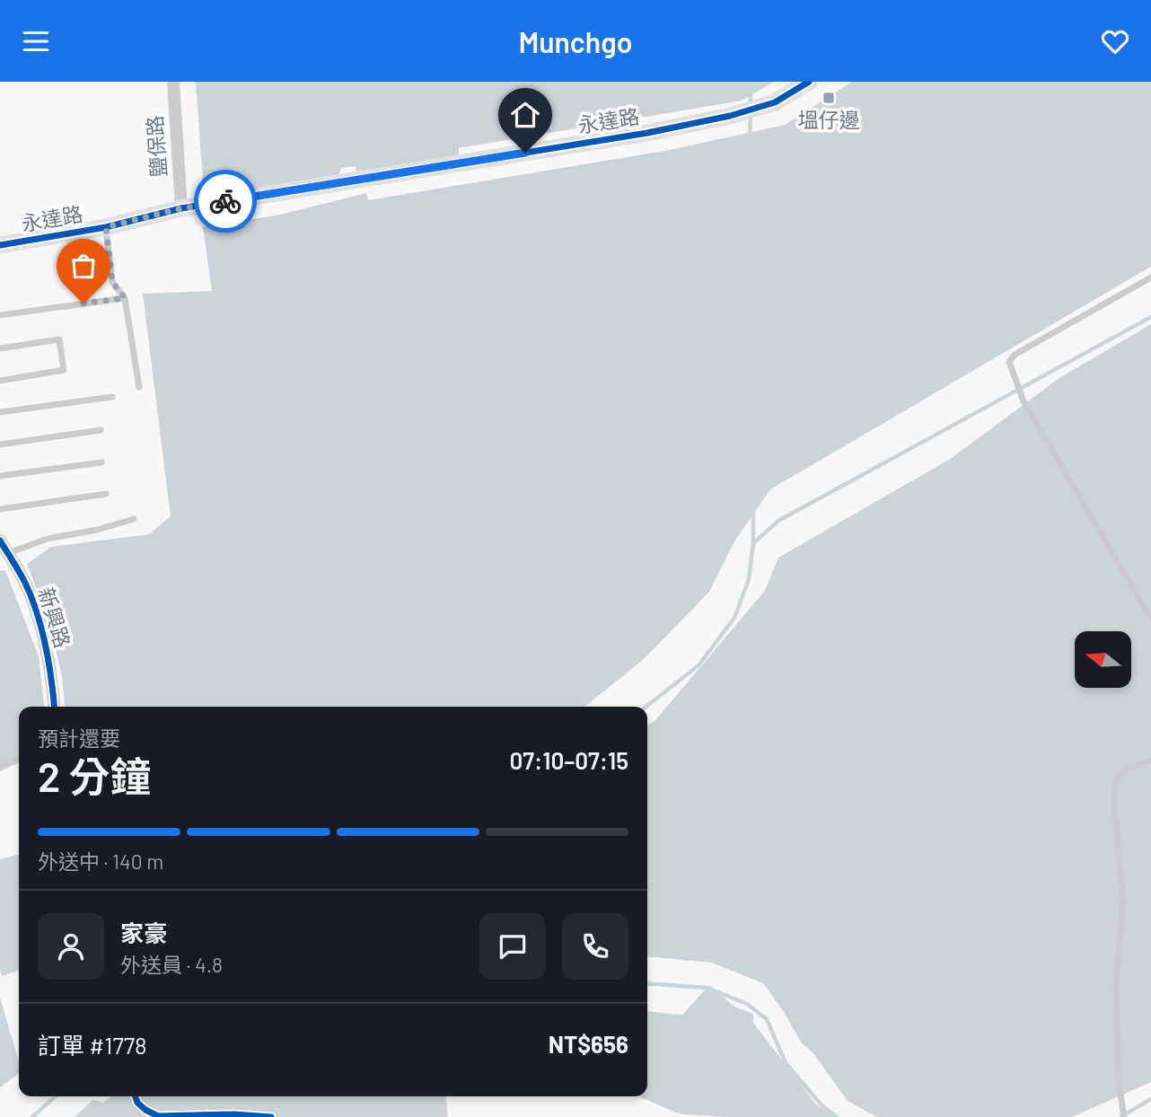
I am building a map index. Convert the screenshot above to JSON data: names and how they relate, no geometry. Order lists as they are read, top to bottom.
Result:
{
  "streets": {
    "street": ["永達路", "鹽保路", "新興路"]
  },
  "crossings": [
    ["永達路", "鹽保路"]
  ],
  "places": {
    "transit": ["塭仔邊"]
  },
  "north": "left",
  "page": {
    "header": "Munchgo",
    "heading": ["2 分鐘", "預計還要", "07:10–07:15"],
    "panel": [
      "家豪",
      "外送員 · 4.8",
      "訂單 #1778",
      "NT$656"
    ],
    "bar": "外送中 · 140 m"
  }
}
